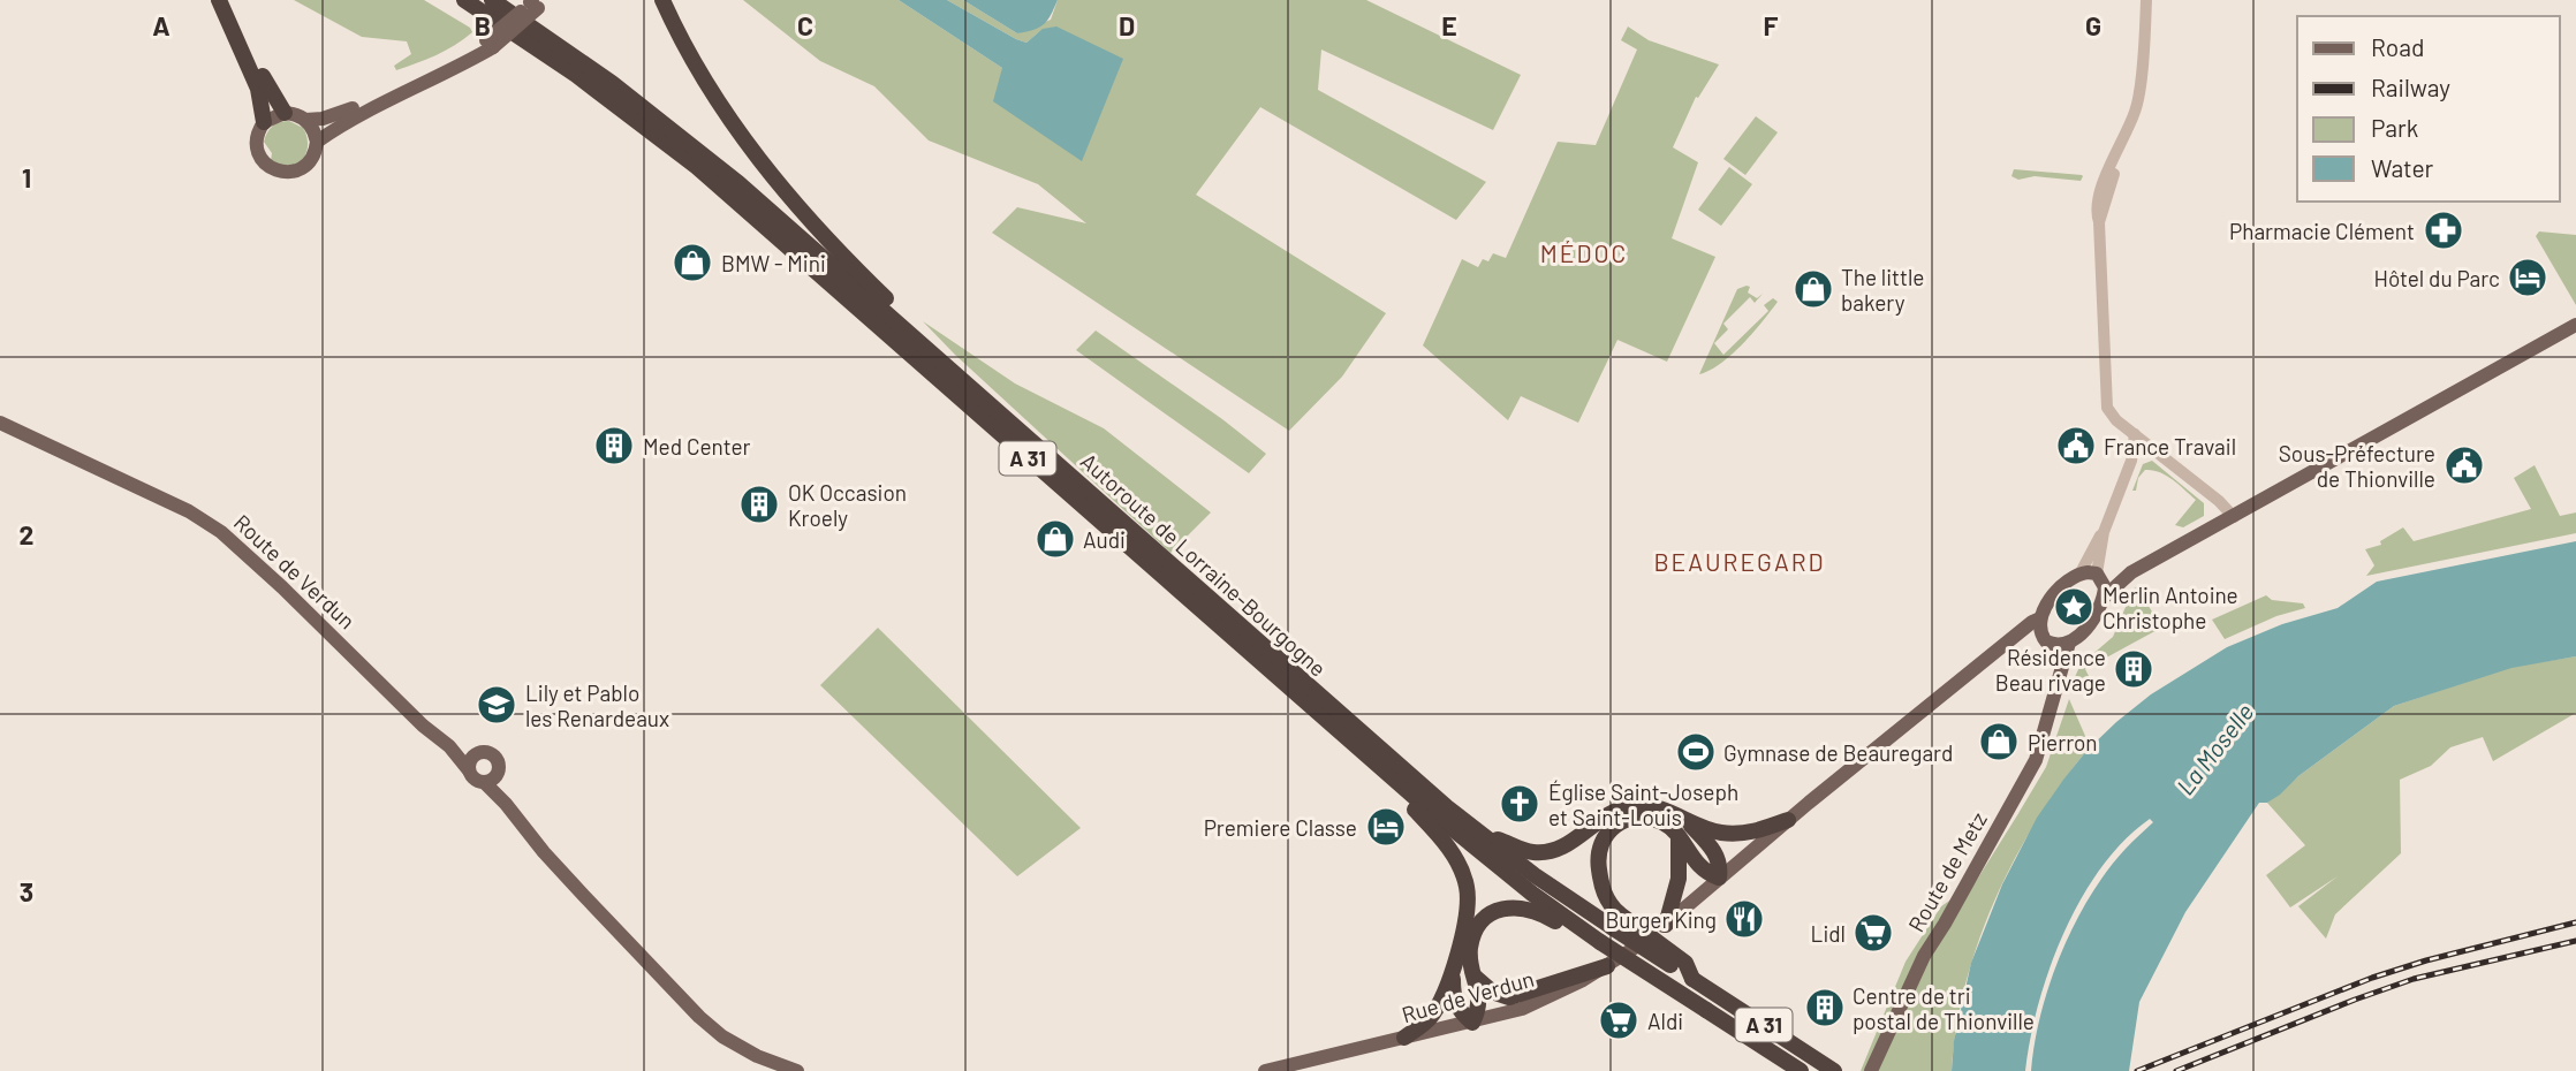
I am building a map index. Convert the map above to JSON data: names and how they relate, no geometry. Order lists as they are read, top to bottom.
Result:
{
  "streets": {
    "highway": ["A 31", "Autoroute de Lorraine-Bourgogne"],
    "main road": ["Route de Verdun", "Route de Metz", "Rue de Verdun"]
  },
  "crossings": [
    ["Route de Metz", "Rue de Verdun"]
  ],
  "districts": ["MÉDOC", "BEAUREGARD"],
  "water": ["La Moselle"],
  "places": {
    "pharmacy": ["Pharmacie Clément"],
    "shop": [
      "BMW - Mini",
      "The little bakery",
      "Audi",
      "Pierron"
    ],
    "hotel": ["Hôtel du Parc", "Premiere Classe"],
    "building": [
      "Med Center",
      "OK Occasion Kroely",
      "Résidence Beau rivage",
      "Centre de tri postal de Thionville"
    ],
    "public building": ["France Travail", "Sous-Préfecture de Thionville"],
    "place": ["Merlin Antoine Christophe"],
    "school or university": ["Lily et Pablo les Renardeaux"],
    "sports": ["Gymnase de Beauregard"],
    "church": ["Église Saint-Joseph et Saint-Louis"],
    "restaurant": ["Burger King"],
    "supermarket": ["Lidl", "Aldi"]
  },
  "legend": [
    "Road",
    "Railway",
    "Park",
    "Water"
  ],
  "grid": {
    "columns": [
      "A",
      "B",
      "C",
      "D",
      "E",
      "F",
      "G"
    ],
    "rows": ["1", "2", "3"]
  }
}
